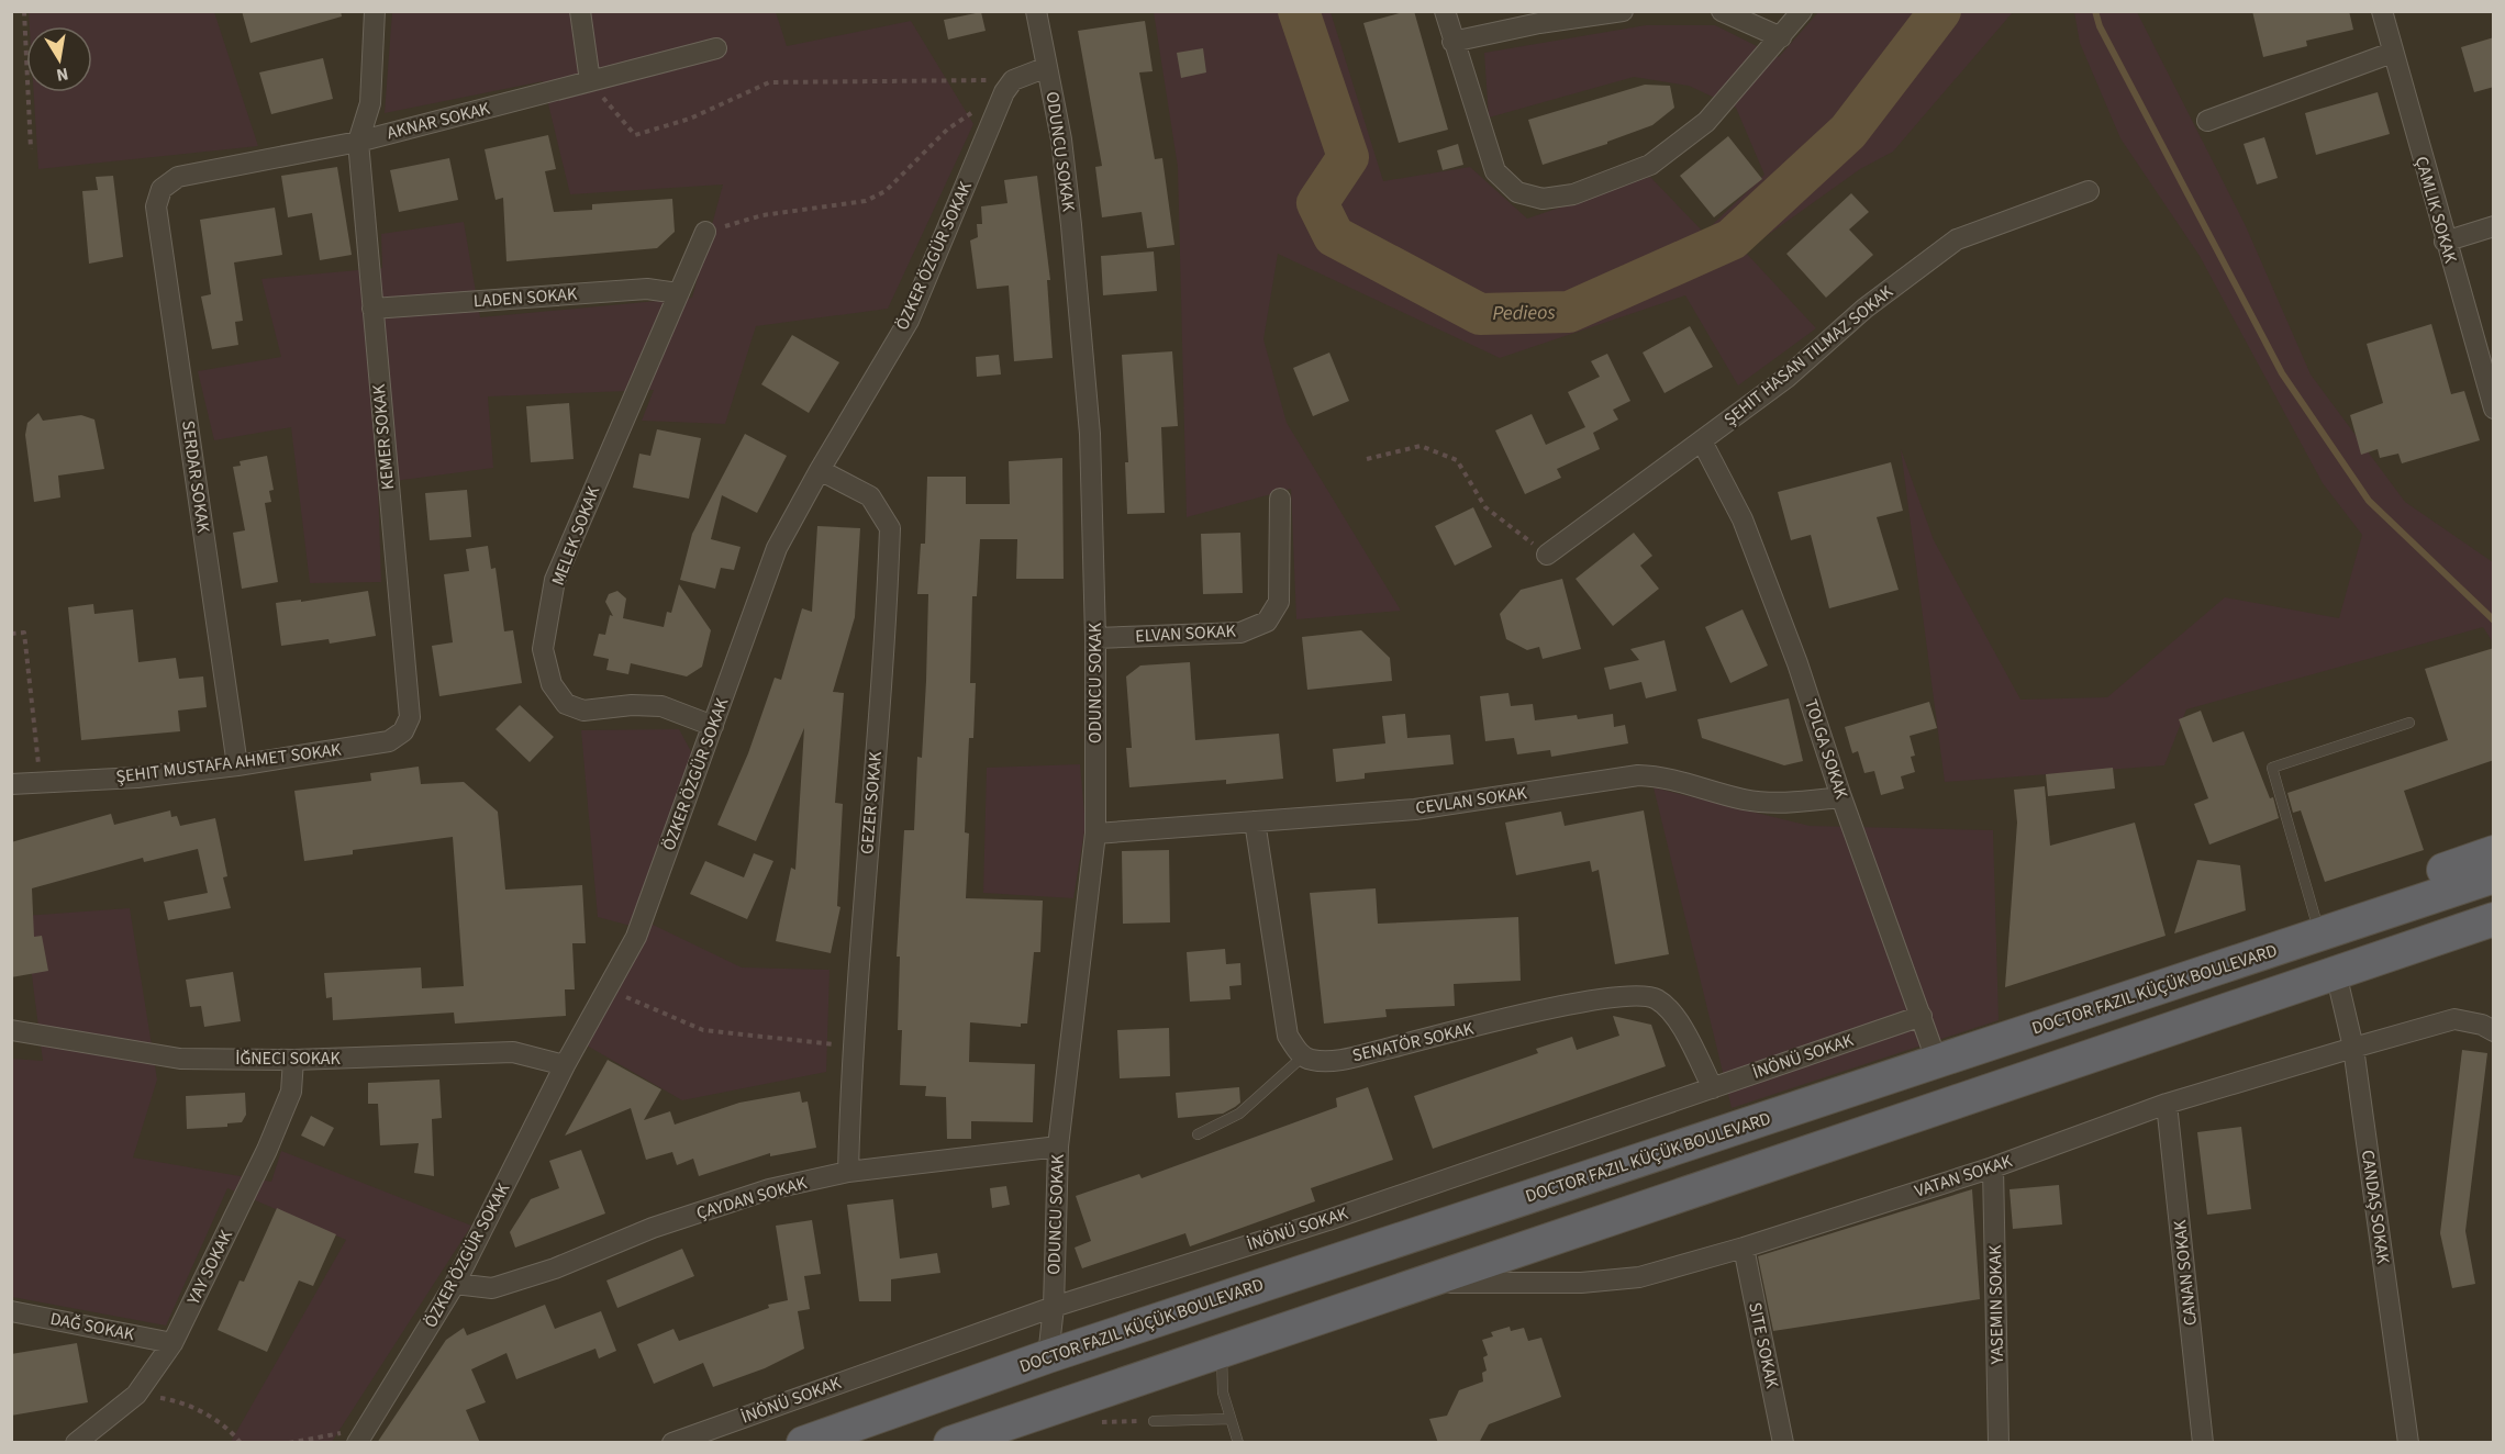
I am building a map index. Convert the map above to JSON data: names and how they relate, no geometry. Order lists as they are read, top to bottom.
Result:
{
  "streets": {
    "street": [
      "AKNAR SOKAK",
      "ODUNCU SOKAK",
      "ÖZKER ÖZGÜR SOKAK",
      "LADEN SOKAK",
      "KEMER SOKAK",
      "SERDAR SOKAK",
      "MELEK SOKAK",
      "ELVAN SOKAK",
      "TOLGA SOKAK",
      "ŞEHIT MUSTAFA AHMET SOKAK",
      "CEVLAN SOKAK",
      "GEZER SOKAK",
      "SENATÖR SOKAK",
      "İNÖNÜ SOKAK",
      "İĞNECI SOKAK",
      "VATAN SOKAK",
      "ÇAYDAN SOKAK",
      "CANDAŞ SOKAK",
      "YAY SOKAK",
      "CANAN SOKAK",
      "YASEMIN SOKAK",
      "DAĞ SOKAK",
      "SITE SOKAK"
    ]
  },
  "crossings": [
    ["AKNAR SOKAK", "KEMER SOKAK"],
    ["AKNAR SOKAK", "SERDAR SOKAK"],
    ["ODUNCU SOKAK", "ELVAN SOKAK"],
    ["ODUNCU SOKAK", "CEVLAN SOKAK"],
    ["ODUNCU SOKAK", "İNÖNÜ SOKAK"],
    ["ODUNCU SOKAK", "ÇAYDAN SOKAK"],
    ["ÖZKER ÖZGÜR SOKAK", "MELEK SOKAK"],
    ["ÖZKER ÖZGÜR SOKAK", "GEZER SOKAK"],
    ["ÖZKER ÖZGÜR SOKAK", "İĞNECI SOKAK"],
    ["ÖZKER ÖZGÜR SOKAK", "ÇAYDAN SOKAK"],
    ["LADEN SOKAK", "KEMER SOKAK"],
    ["LADEN SOKAK", "MELEK SOKAK"],
    ["KEMER SOKAK", "ŞEHIT MUSTAFA AHMET SOKAK"],
    ["SERDAR SOKAK", "ŞEHIT MUSTAFA AHMET SOKAK"],
    ["TOLGA SOKAK", "CEVLAN SOKAK"],
    ["TOLGA SOKAK", "İNÖNÜ SOKAK"],
    ["GEZER SOKAK", "ÇAYDAN SOKAK"],
    ["SENATÖR SOKAK", "İNÖNÜ SOKAK"],
    ["İĞNECI SOKAK", "YAY SOKAK"],
    ["VATAN SOKAK", "CANDAŞ SOKAK"],
    ["VATAN SOKAK", "CANAN SOKAK"],
    ["VATAN SOKAK", "YASEMIN SOKAK"],
    ["VATAN SOKAK", "SITE SOKAK"],
    ["YAY SOKAK", "DAĞ SOKAK"]
  ],
  "water": ["Pedieos"],
  "north": "bottom"
}
